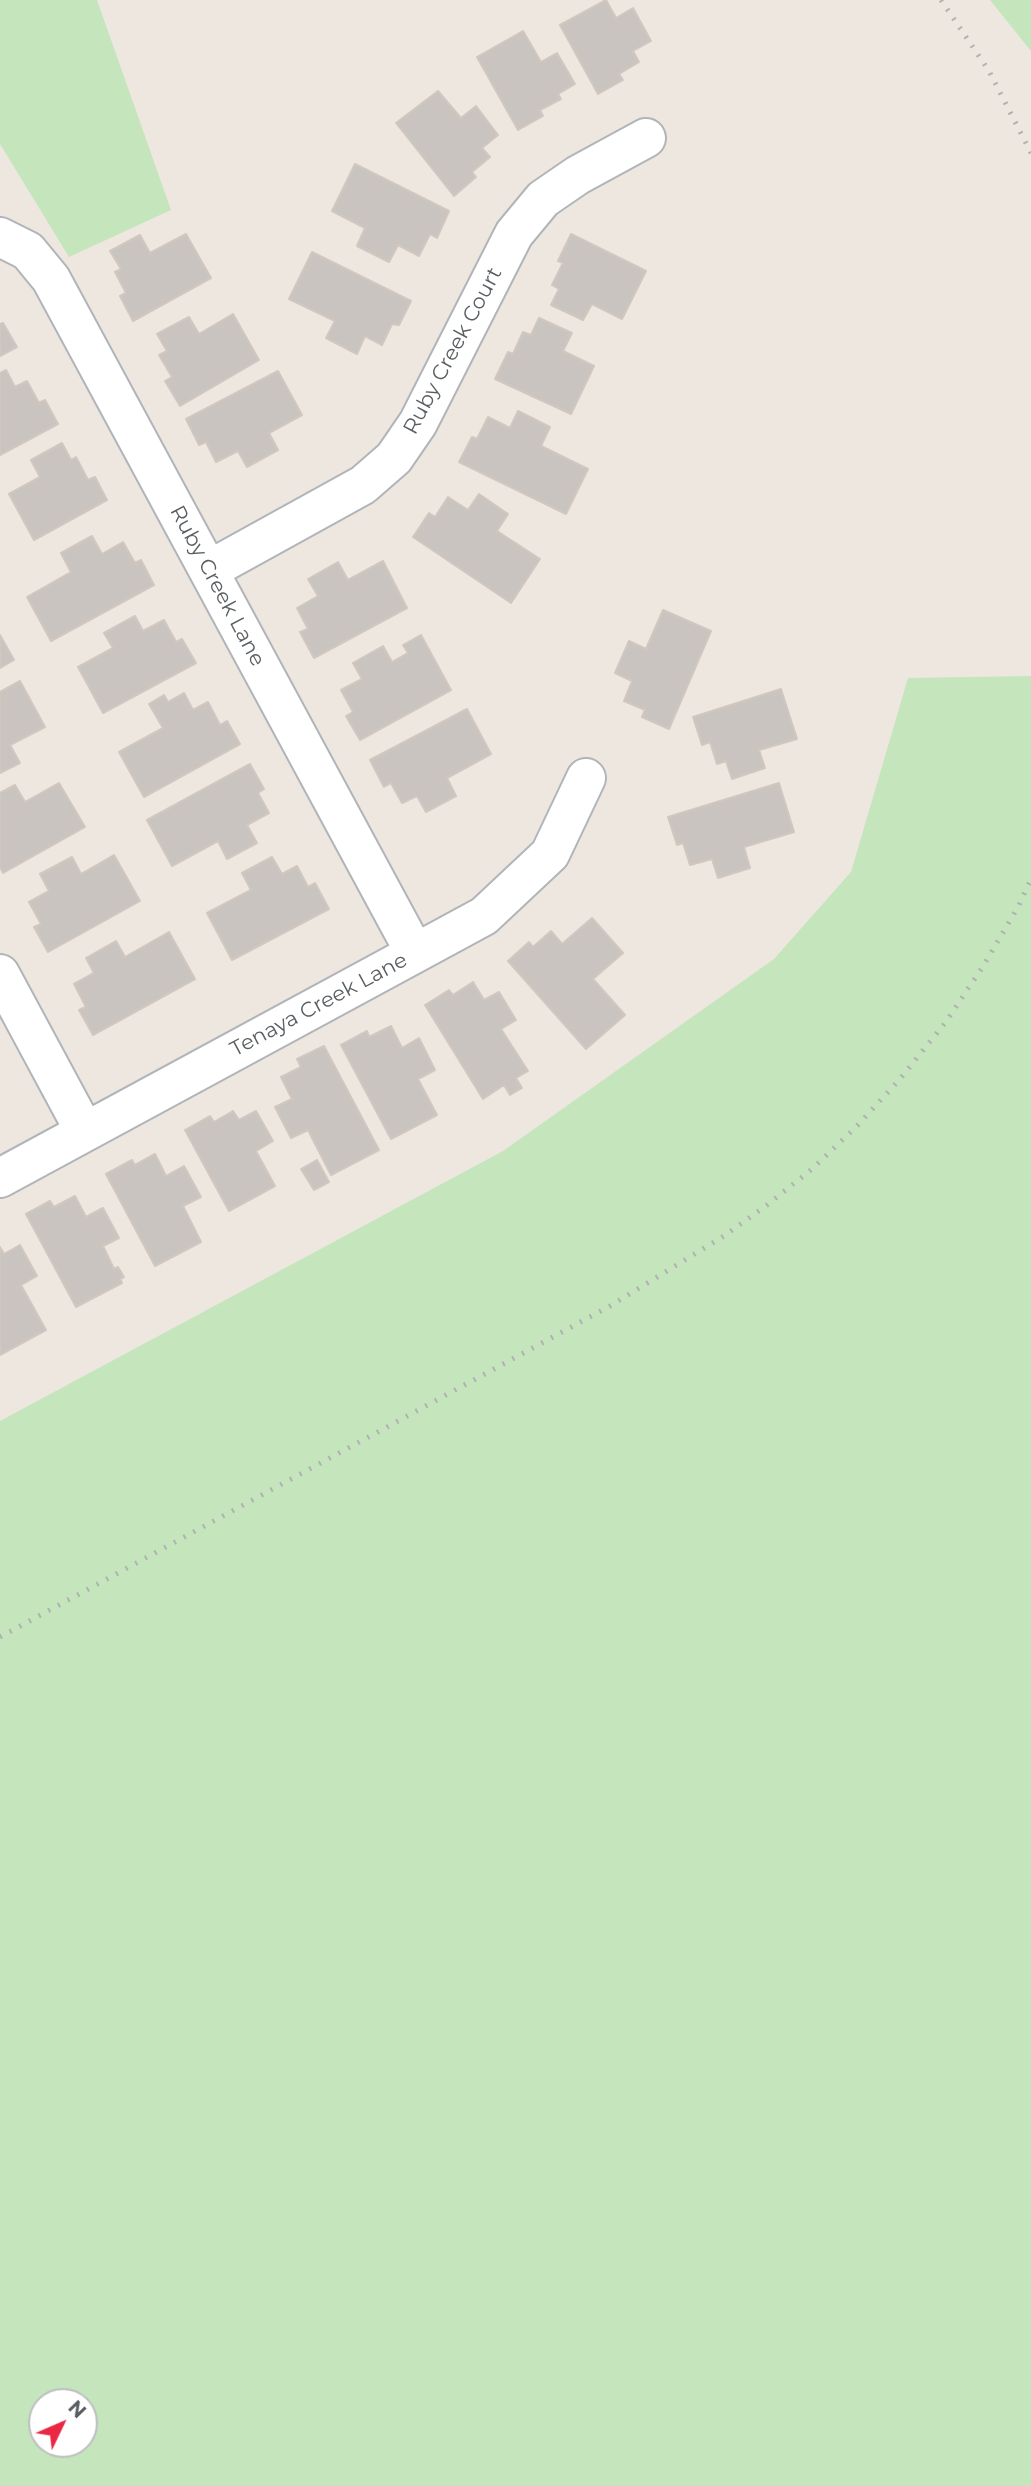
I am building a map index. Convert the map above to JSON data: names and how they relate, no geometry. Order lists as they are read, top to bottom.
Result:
{
  "streets": {
    "street": ["Ruby Creek Court", "Ruby Creek Lane", "Tenaya Creek Lane"]
  },
  "crossings": [
    ["Ruby Creek Court", "Ruby Creek Lane"],
    ["Ruby Creek Lane", "Tenaya Creek Lane"]
  ],
  "north": "top right"
}
